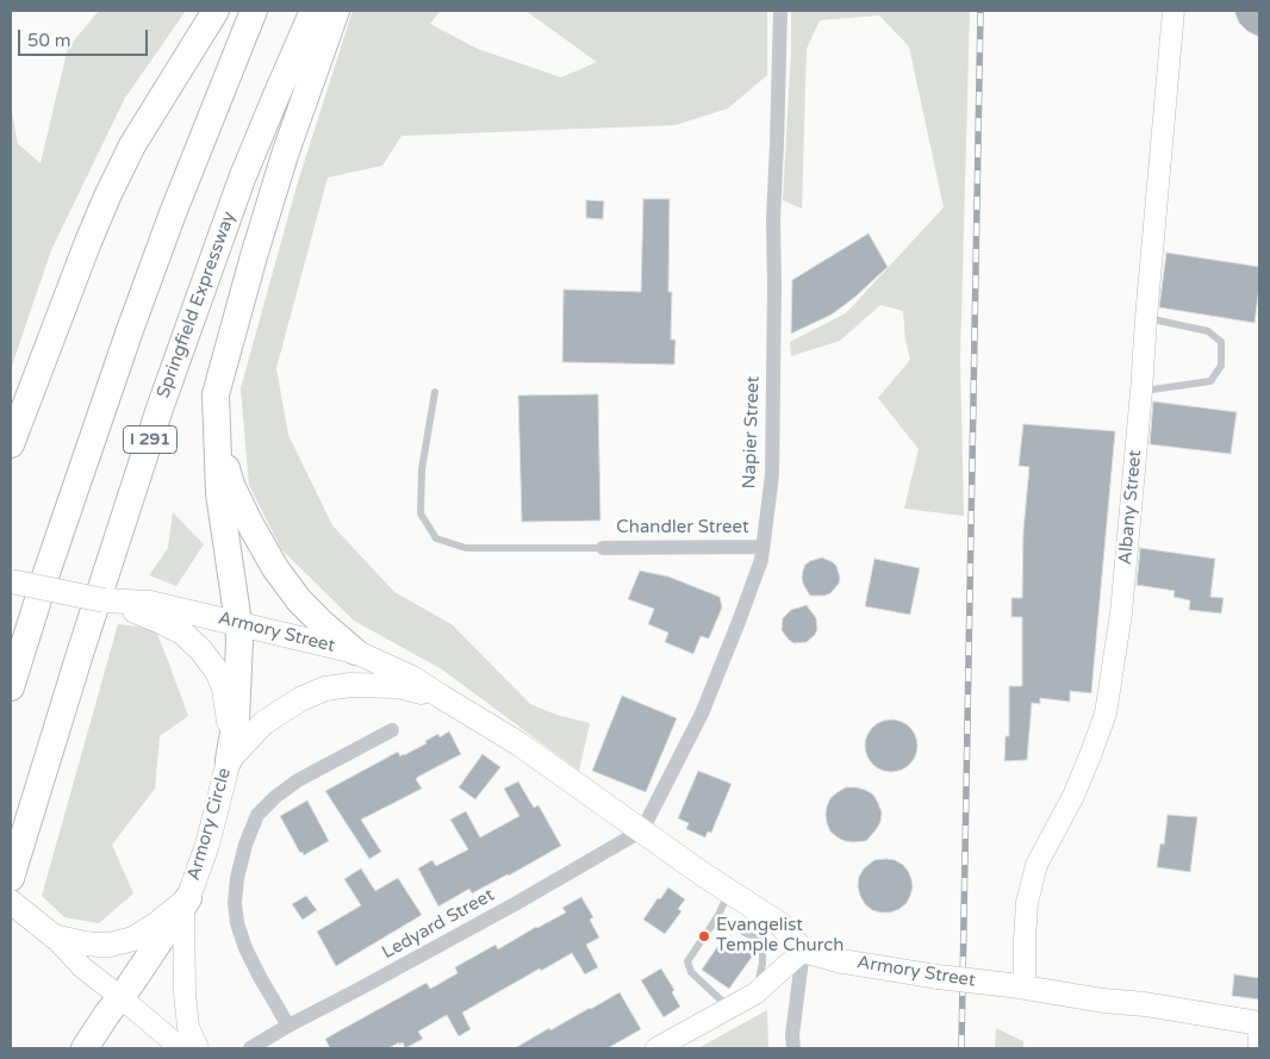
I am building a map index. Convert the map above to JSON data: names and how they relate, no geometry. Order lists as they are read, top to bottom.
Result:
{
  "streets": {
    "highway": ["Springfield Expressway", "I 291"],
    "main road": ["Albany Street", "Armory Street", "Armory Circle"],
    "street": ["Napier Street", "Chandler Street", "Ledyard Street"]
  },
  "crossings": [
    ["Napier Street", "Chandler Street"],
    ["Napier Street", "Armory Street"],
    ["Napier Street", "Ledyard Street"],
    ["Albany Street", "Armory Street"],
    ["Armory Street", "Armory Circle"],
    ["Armory Street", "Ledyard Street"]
  ],
  "places": ["Evangelist Temple Church"],
  "scale_bar": "50 m"
}
